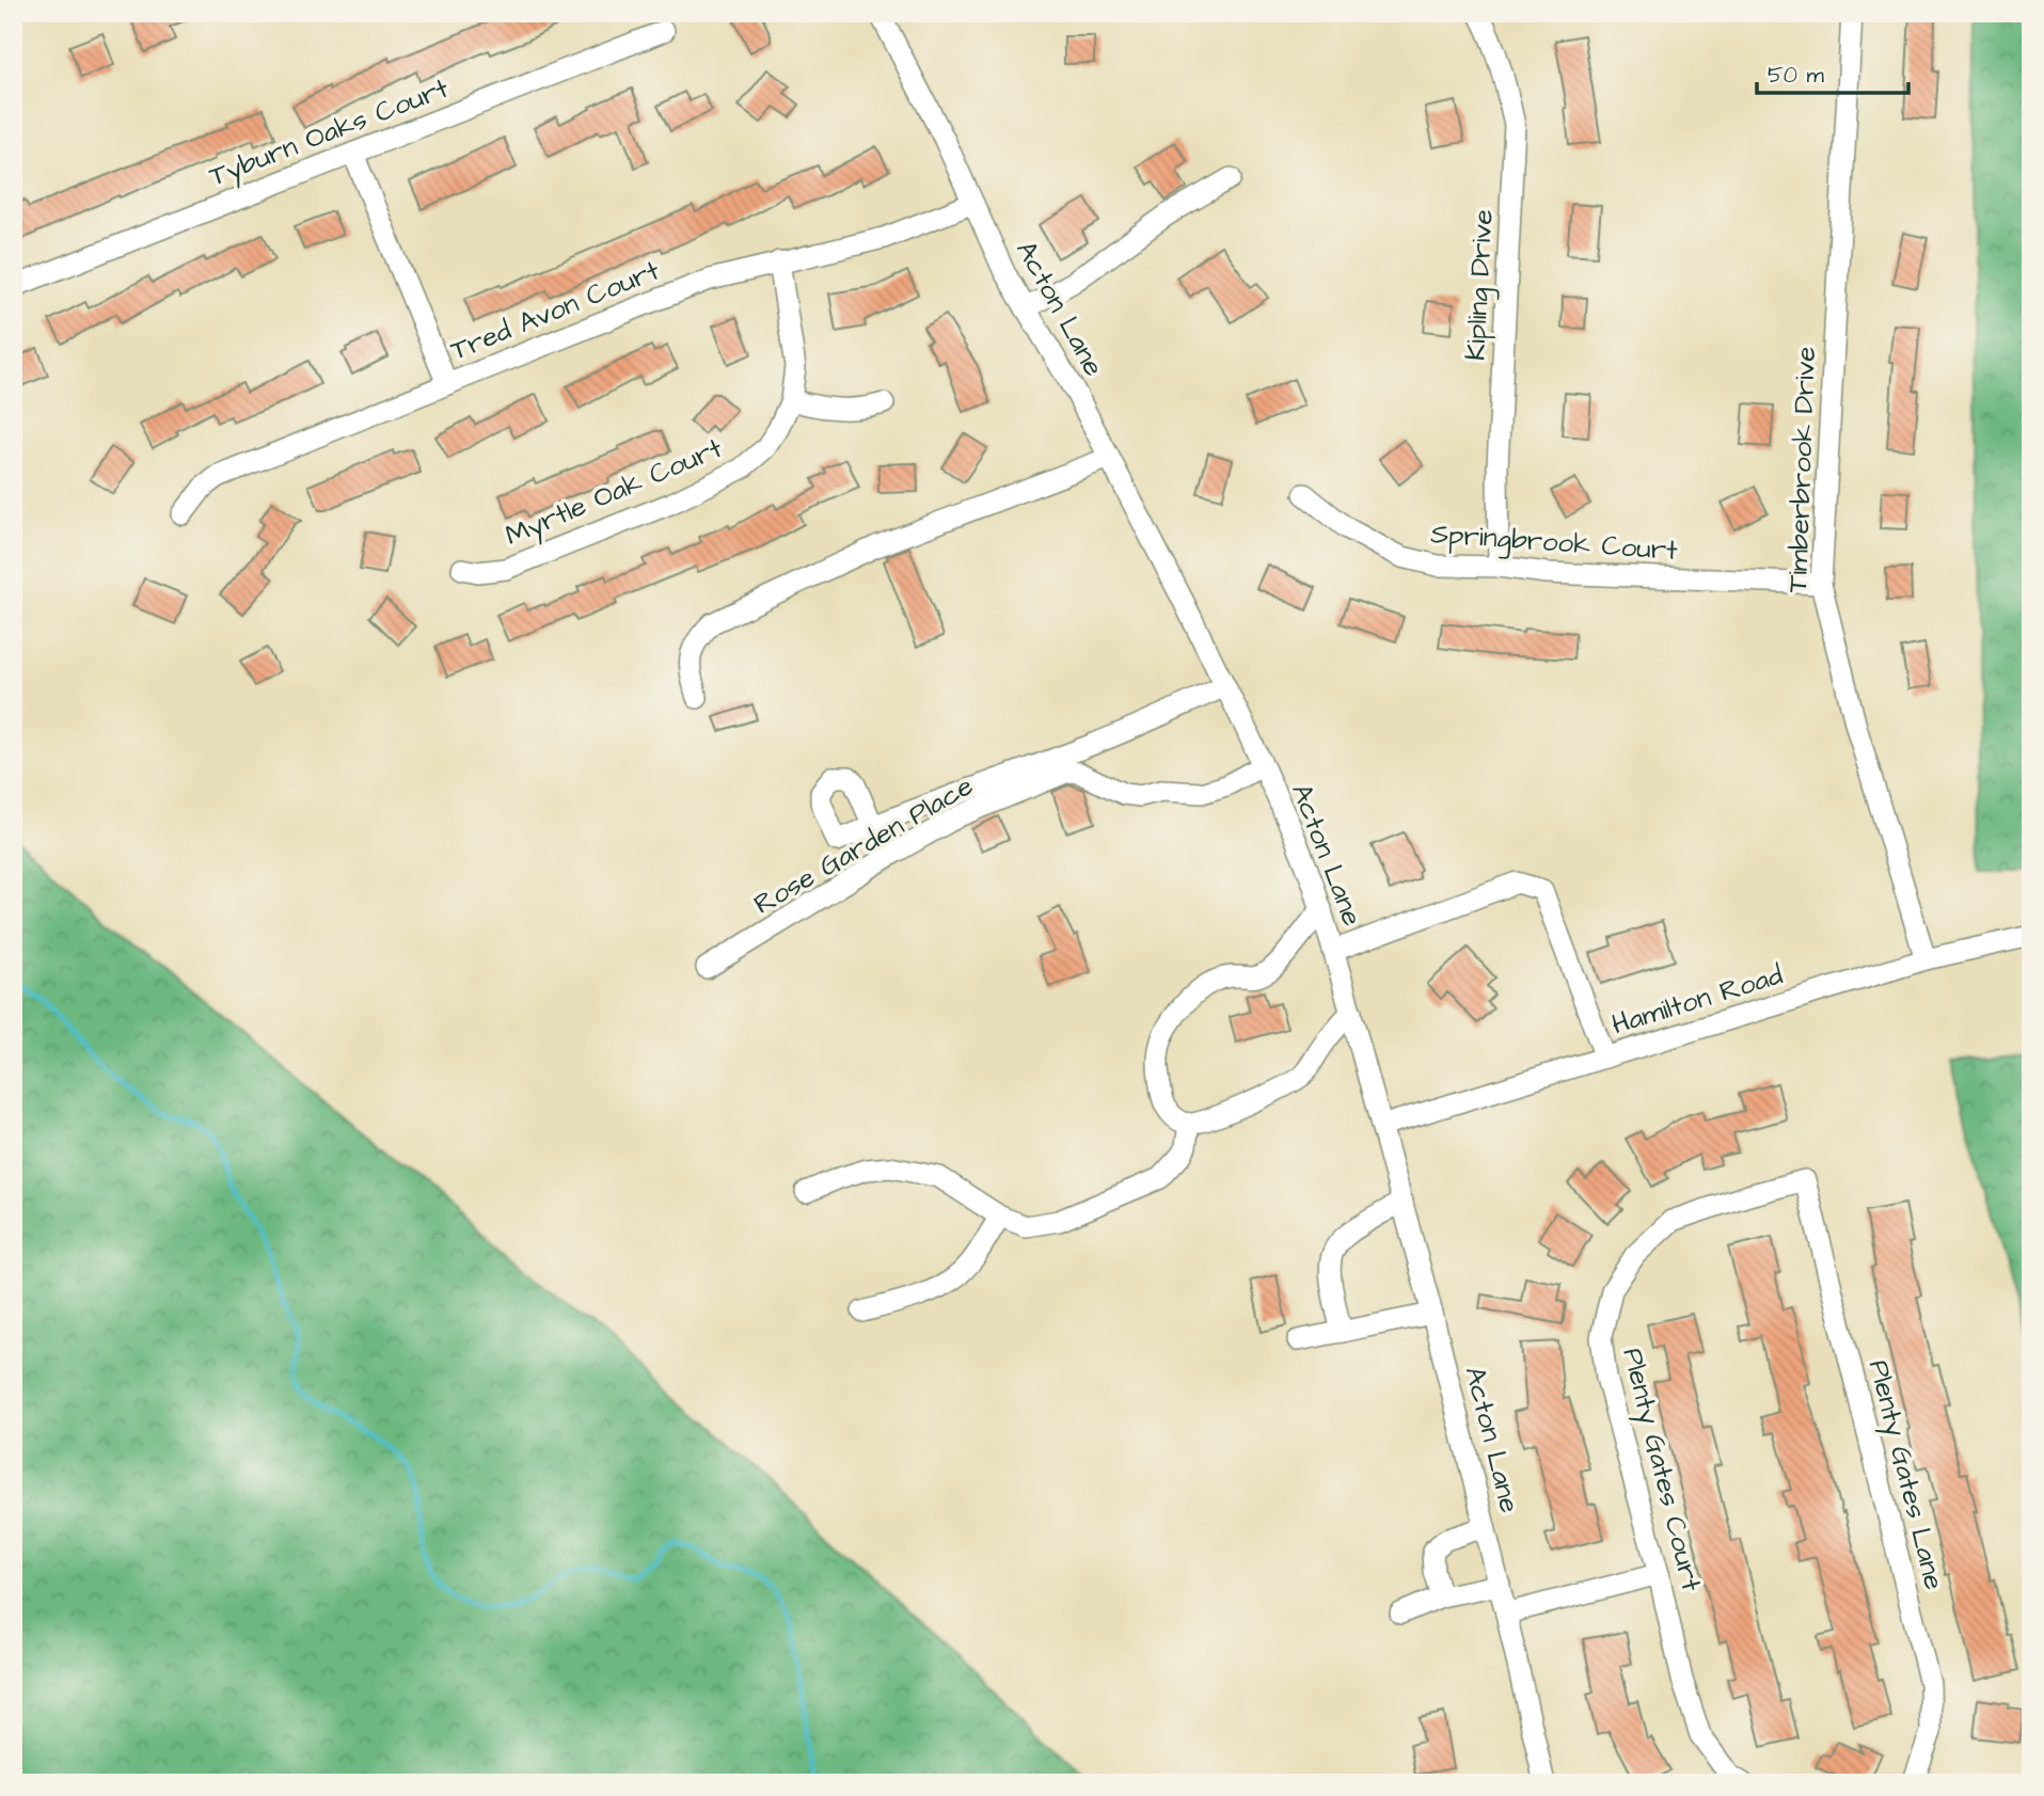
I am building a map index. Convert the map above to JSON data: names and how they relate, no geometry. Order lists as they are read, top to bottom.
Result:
{
  "streets": {
    "street": [
      "Tyburn Oaks Court",
      "Kipling Drive",
      "Acton Lane",
      "Tred Avon Court",
      "Timberbrook Drive",
      "Myrtle Oak Court",
      "Springbrook Court",
      "Rose Garden Place",
      "Hamilton Road",
      "Plenty Gates Court",
      "Plenty Gates Lane"
    ]
  },
  "crossings": [
    ["Kipling Drive", "Springbrook Court"],
    ["Acton Lane", "Tred Avon Court"],
    ["Acton Lane", "Rose Garden Place"],
    ["Acton Lane", "Hamilton Road"],
    ["Tred Avon Court", "Myrtle Oak Court"],
    ["Timberbrook Drive", "Springbrook Court"],
    ["Timberbrook Drive", "Hamilton Road"],
    ["Plenty Gates Court", "Plenty Gates Lane"]
  ],
  "scale_bar": "50 m"
}
